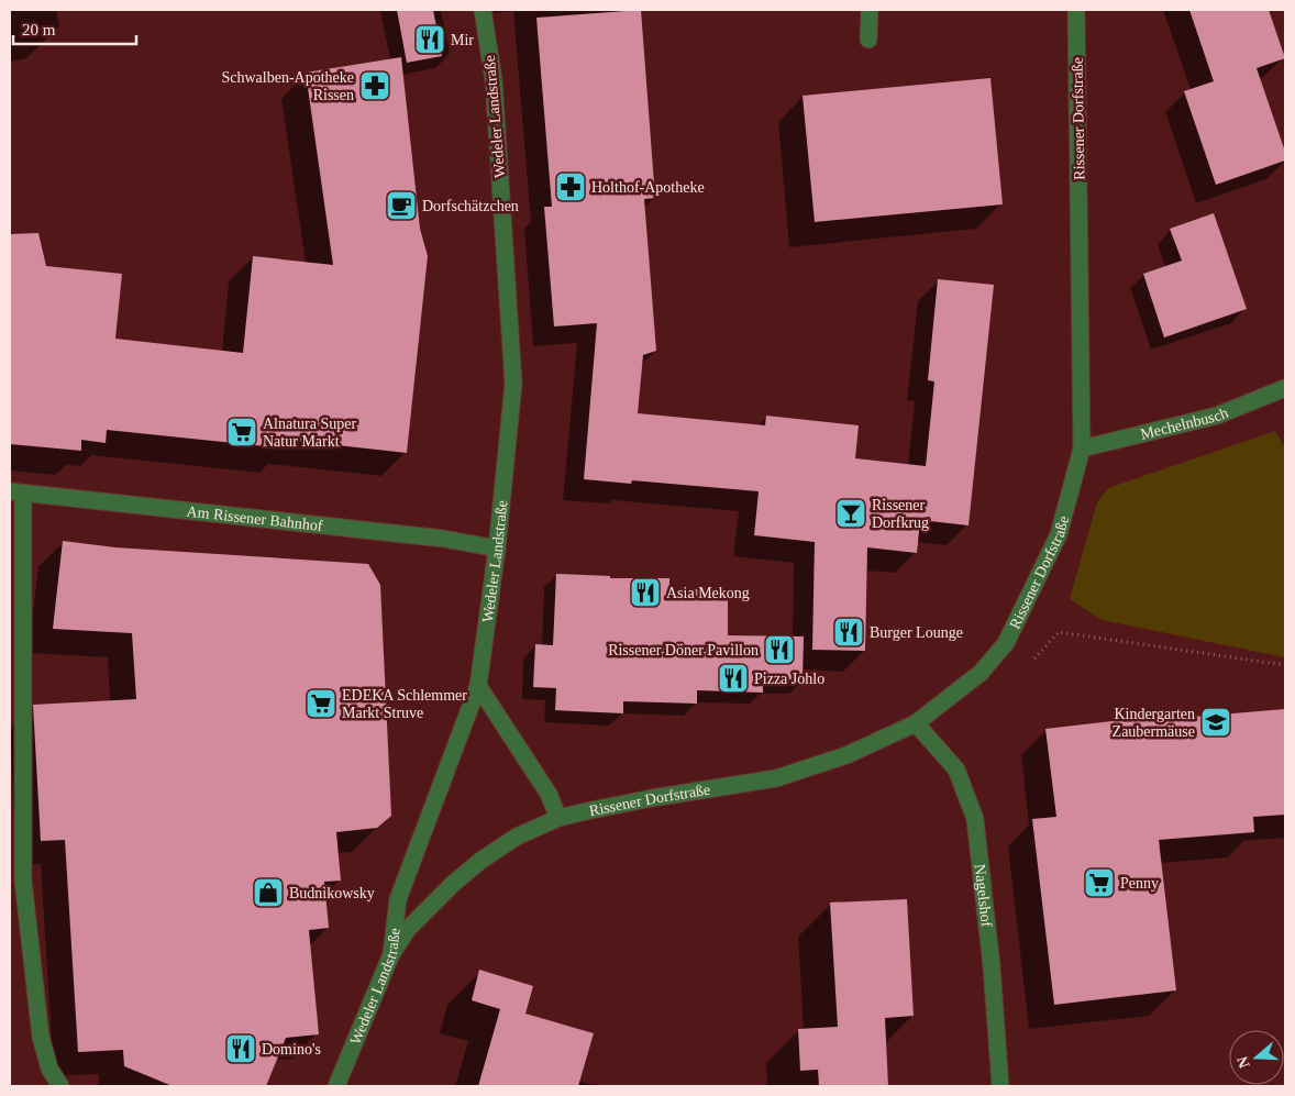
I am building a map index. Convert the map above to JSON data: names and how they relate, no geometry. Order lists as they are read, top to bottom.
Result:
{
  "streets": {
    "street": [
      "Wedeler Landstraße",
      "Rissener Dorfstraße",
      "Mechelnbusch",
      "Am Rissener Bahnhof",
      "Nagelshof"
    ]
  },
  "crossings": [
    ["Wedeler Landstraße", "Rissener Dorfstraße"],
    ["Wedeler Landstraße", "Am Rissener Bahnhof"],
    ["Rissener Dorfstraße", "Mechelnbusch"],
    ["Rissener Dorfstraße", "Nagelshof"]
  ],
  "places": {
    "restaurant": [
      "Mir",
      "Asia Mekong",
      "Burger Lounge",
      "Rissener Döner Pavillon",
      "Pizza Johlo",
      "Domino's"
    ],
    "pharmacy": ["Schwalben-Apotheke Rissen", "Holthof-Apotheke"],
    "cafe": ["Dorfschätzchen"],
    "supermarket": ["Alnatura Super Natur Markt", "EDEKA Schlemmer Markt Struve", "Penny"],
    "bar": ["Rissener Dorfkrug"],
    "school or university": ["Kindergarten Zaubermäuse"],
    "shop": ["Budnikowsky"]
  },
  "scale_bar": "20 m",
  "north": "left"
}
